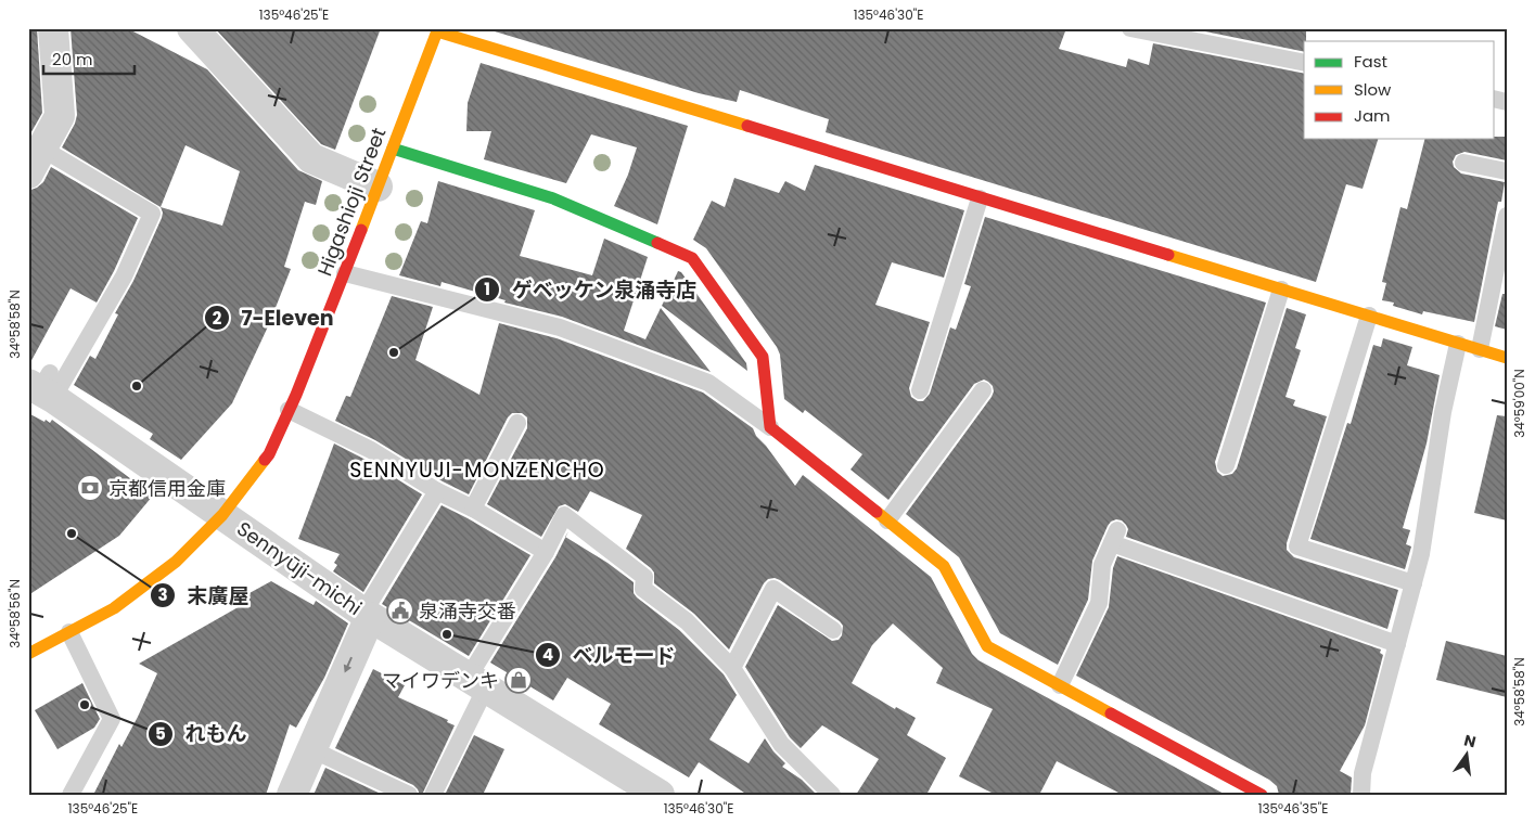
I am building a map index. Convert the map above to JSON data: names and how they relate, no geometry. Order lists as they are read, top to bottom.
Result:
{
  "streets": {
    "street": ["Higashioji Street", "Sennyūji-michi"]
  },
  "crossings": [
    ["Higashioji Street", "Sennyūji-michi"]
  ],
  "districts": ["SENNYUJI-MONZENCHO"],
  "places": {
    "other": [
      "ゲベッケン泉涌寺店",
      "7-Eleven",
      "末廣屋",
      "ベルモード",
      "れもん"
    ],
    "bank": ["京都信用金庫"],
    "public building": ["泉涌寺交番"],
    "shop": ["マイワデンキ"]
  },
  "legend": ["Fast", "Slow", "Jam"],
  "scale_bar": "20 m",
  "north": "top",
  "coordinates": [
    "135°46'25\"E",
    "135°46'30\"E",
    "34°58'58\"N",
    "34°59'00\"N",
    "34°58'56\"N",
    "135°46'35\"E"
  ]
}
